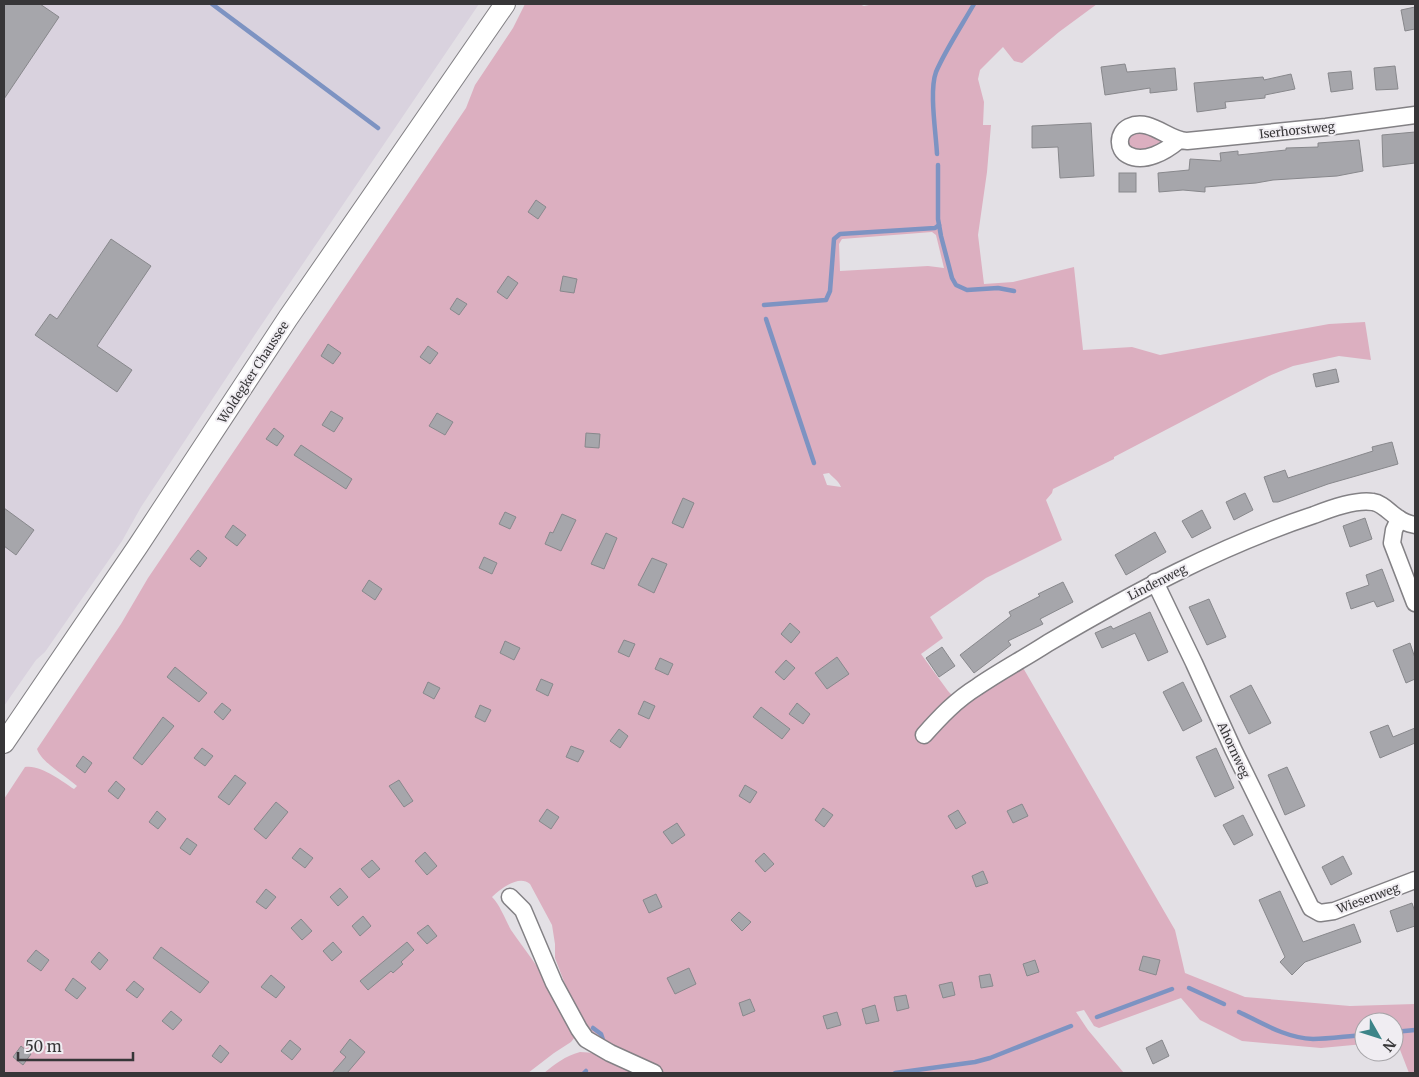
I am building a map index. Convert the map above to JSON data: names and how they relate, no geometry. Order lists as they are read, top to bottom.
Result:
{
  "streets": {
    "main road": ["Woldegker Chaussee"],
    "street": [
      "Iserhorstweg",
      "Lindenweg",
      "Ahornweg",
      "Wiesenweg"
    ]
  },
  "crossings": [
    ["Lindenweg", "Ahornweg"],
    ["Ahornweg", "Wiesenweg"]
  ],
  "scale_bar": "50 m",
  "north": "bottom right"
}
